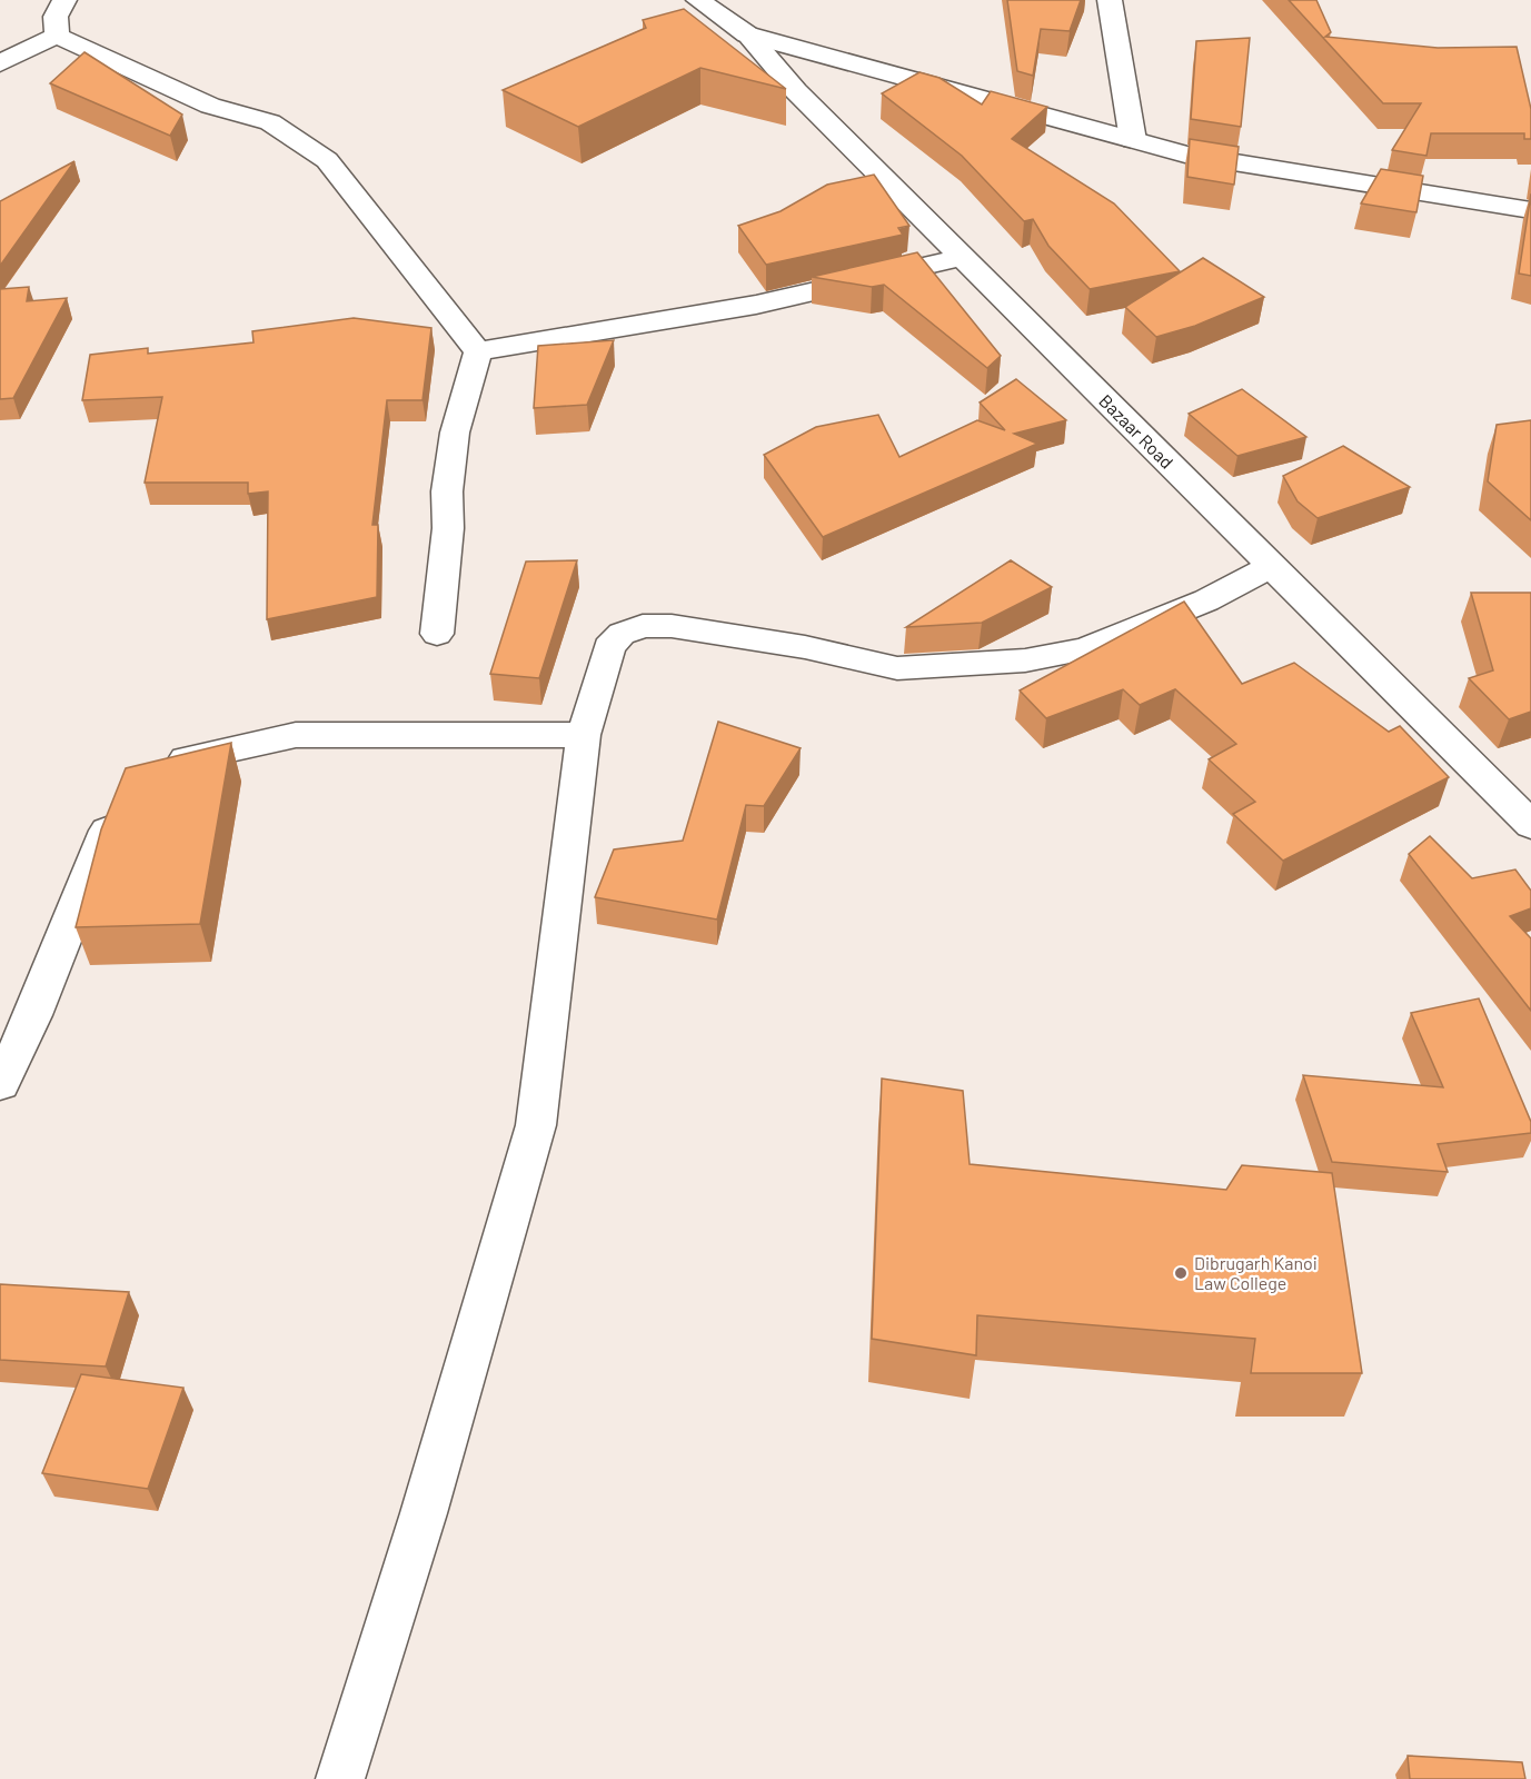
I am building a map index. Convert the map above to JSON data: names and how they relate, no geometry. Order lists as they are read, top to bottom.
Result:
{
  "streets": {
    "street": ["Bazaar Road"]
  },
  "places": ["Dibrugarh Kanoi Law College"]
}
